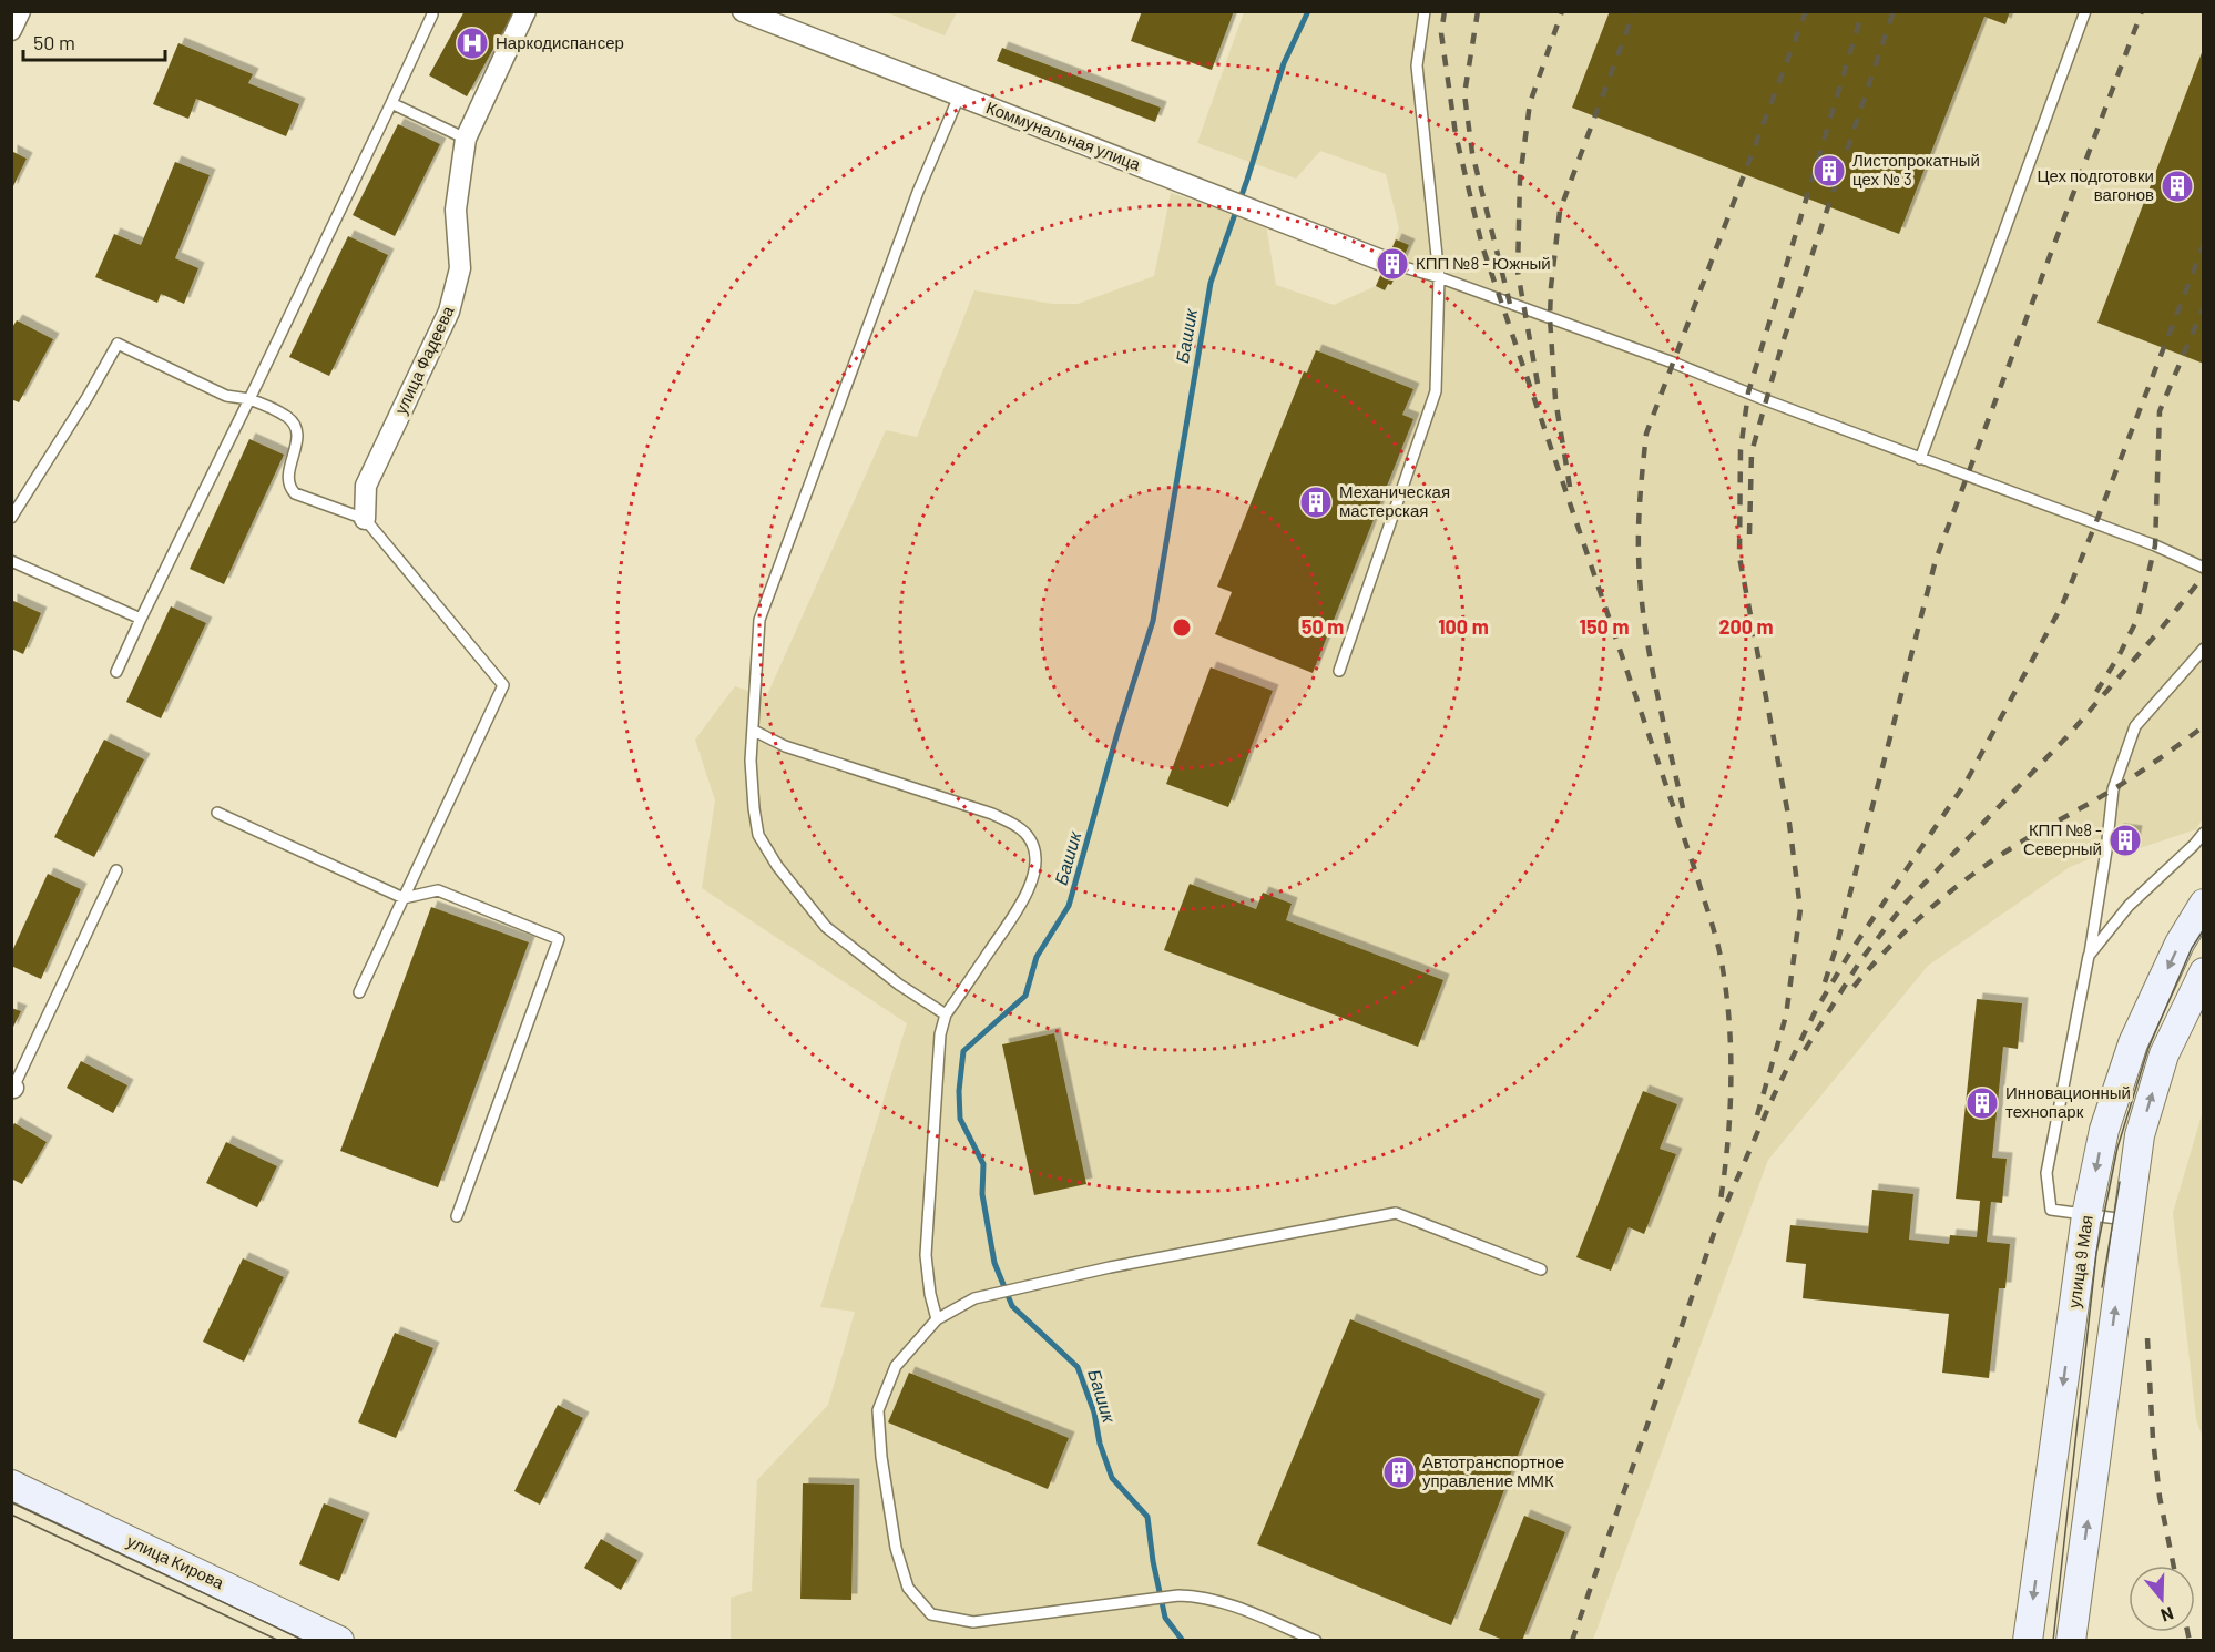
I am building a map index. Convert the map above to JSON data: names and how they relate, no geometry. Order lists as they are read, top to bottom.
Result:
{
  "streets": {
    "main road": ["улица 9 Мая", "улица Кирова"],
    "street": ["Коммунальная улица", "улица Фадеева"]
  },
  "water": ["Башик"],
  "places": {
    "hospital": ["Наркодиспансер"],
    "building": [
      "Листопрокатный цех № 3",
      "Цех подготовки вагонов",
      "КПП №8 - Южный",
      "Механическая мастерская",
      "КПП №8 - Северный",
      "Инновационный технопарк",
      "Автотранспортное управление ММК"
    ]
  },
  "scale_bar": "50 m",
  "north": "bottom",
  "rings": [
    "50 m",
    "100 m",
    "150 m",
    "200 m"
  ]
}
